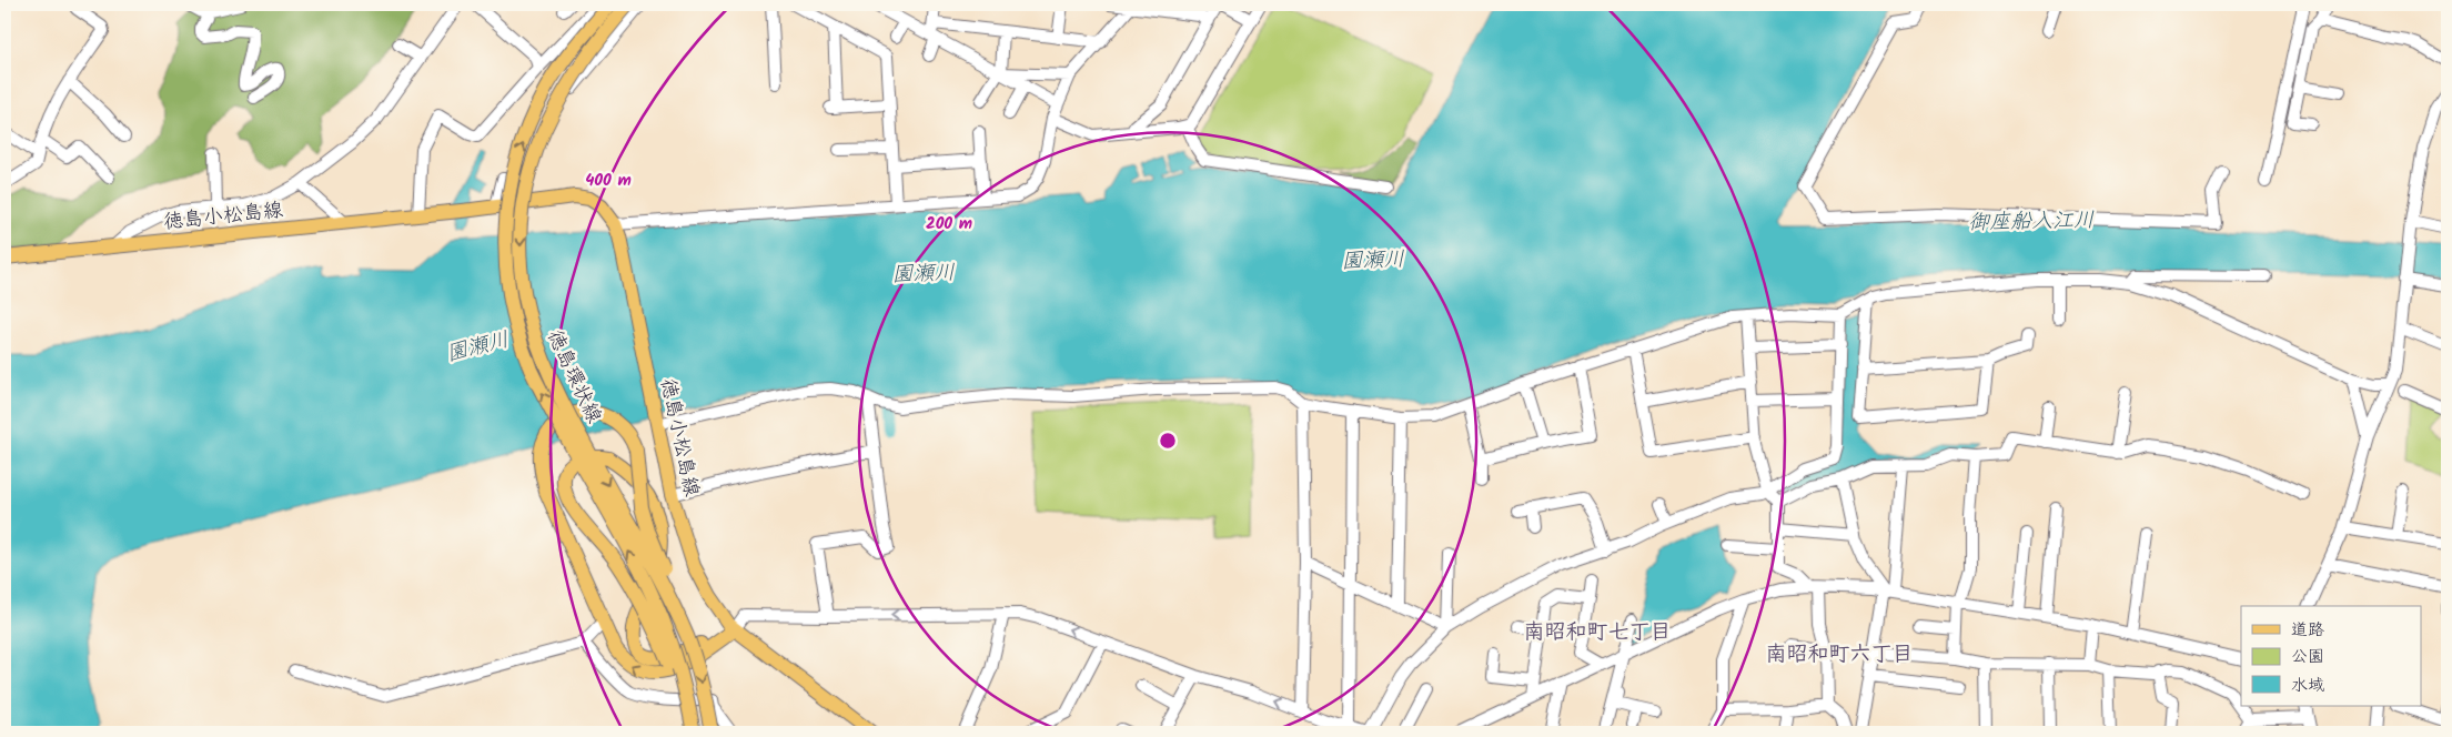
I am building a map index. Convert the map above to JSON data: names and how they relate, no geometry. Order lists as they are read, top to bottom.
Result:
{
  "streets": {
    "main road": ["徳島小松島線", "徳島環状線"]
  },
  "districts": ["南昭和町七丁目", "南昭和町六丁目"],
  "water": ["御座船入江川", "園瀬川"],
  "legend": ["道路", "公園", "水域"],
  "rings": ["400 m", "200 m"]
}
